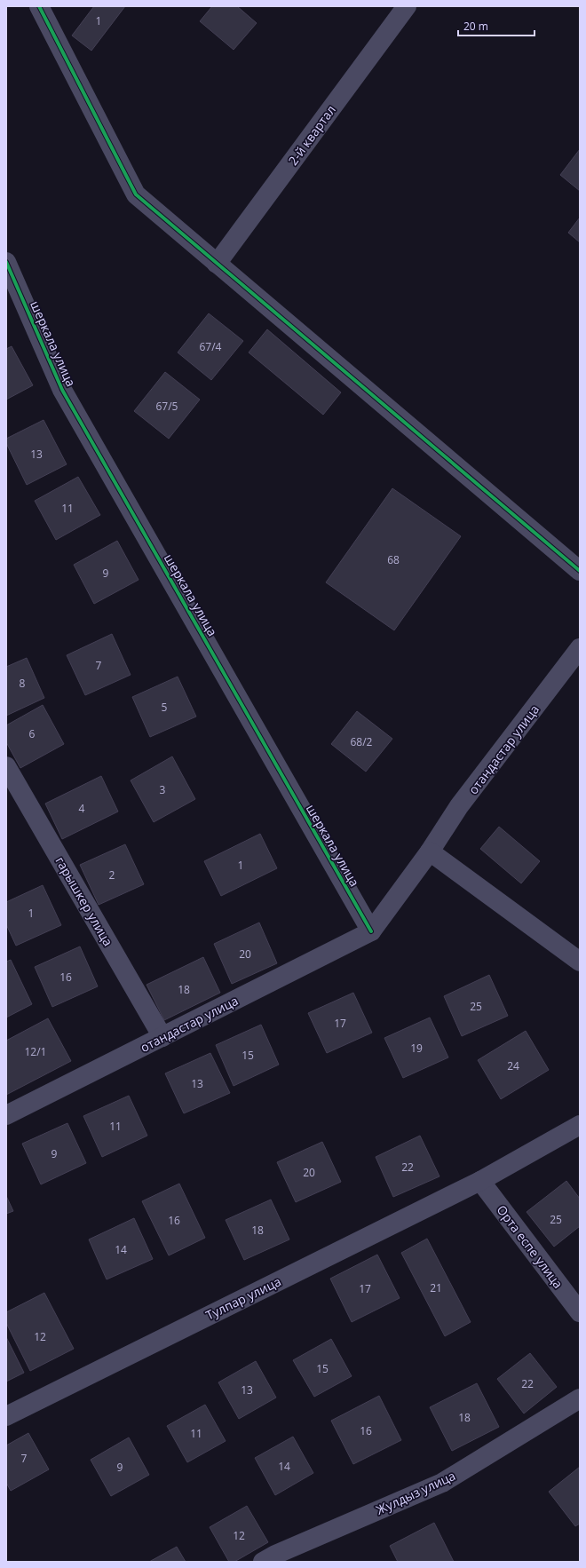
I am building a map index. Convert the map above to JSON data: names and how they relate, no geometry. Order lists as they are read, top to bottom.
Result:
{
  "streets": {
    "street": [
      "2-й квартал",
      "шеркала улица",
      "отандастар улица",
      "гарышкер улица",
      "Орта еспе улица",
      "Тулпар улица",
      "Жулдыз улица"
    ]
  },
  "crossings": [
    ["шеркала улица", "отандастар улица"],
    ["отандастар улица", "гарышкер улица"],
    ["Орта еспе улица", "Тулпар улица"]
  ],
  "house_numbers": [
    "1",
    "67/4",
    "67/5",
    "13",
    "11",
    "68",
    "9",
    "7",
    "8",
    "5",
    "6",
    "68/2",
    "3",
    "4",
    "1",
    "2",
    "1",
    "20",
    "16",
    "18",
    "25",
    "17",
    "19",
    "12/1",
    "15",
    "24",
    "13",
    "11",
    "9",
    "22",
    "20",
    "25",
    "16",
    "18",
    "14",
    "21",
    "17",
    "12",
    "15",
    "22",
    "13",
    "18",
    "16",
    "11",
    "7",
    "14",
    "9",
    "12"
  ],
  "scale_bar": "20 m"
}
